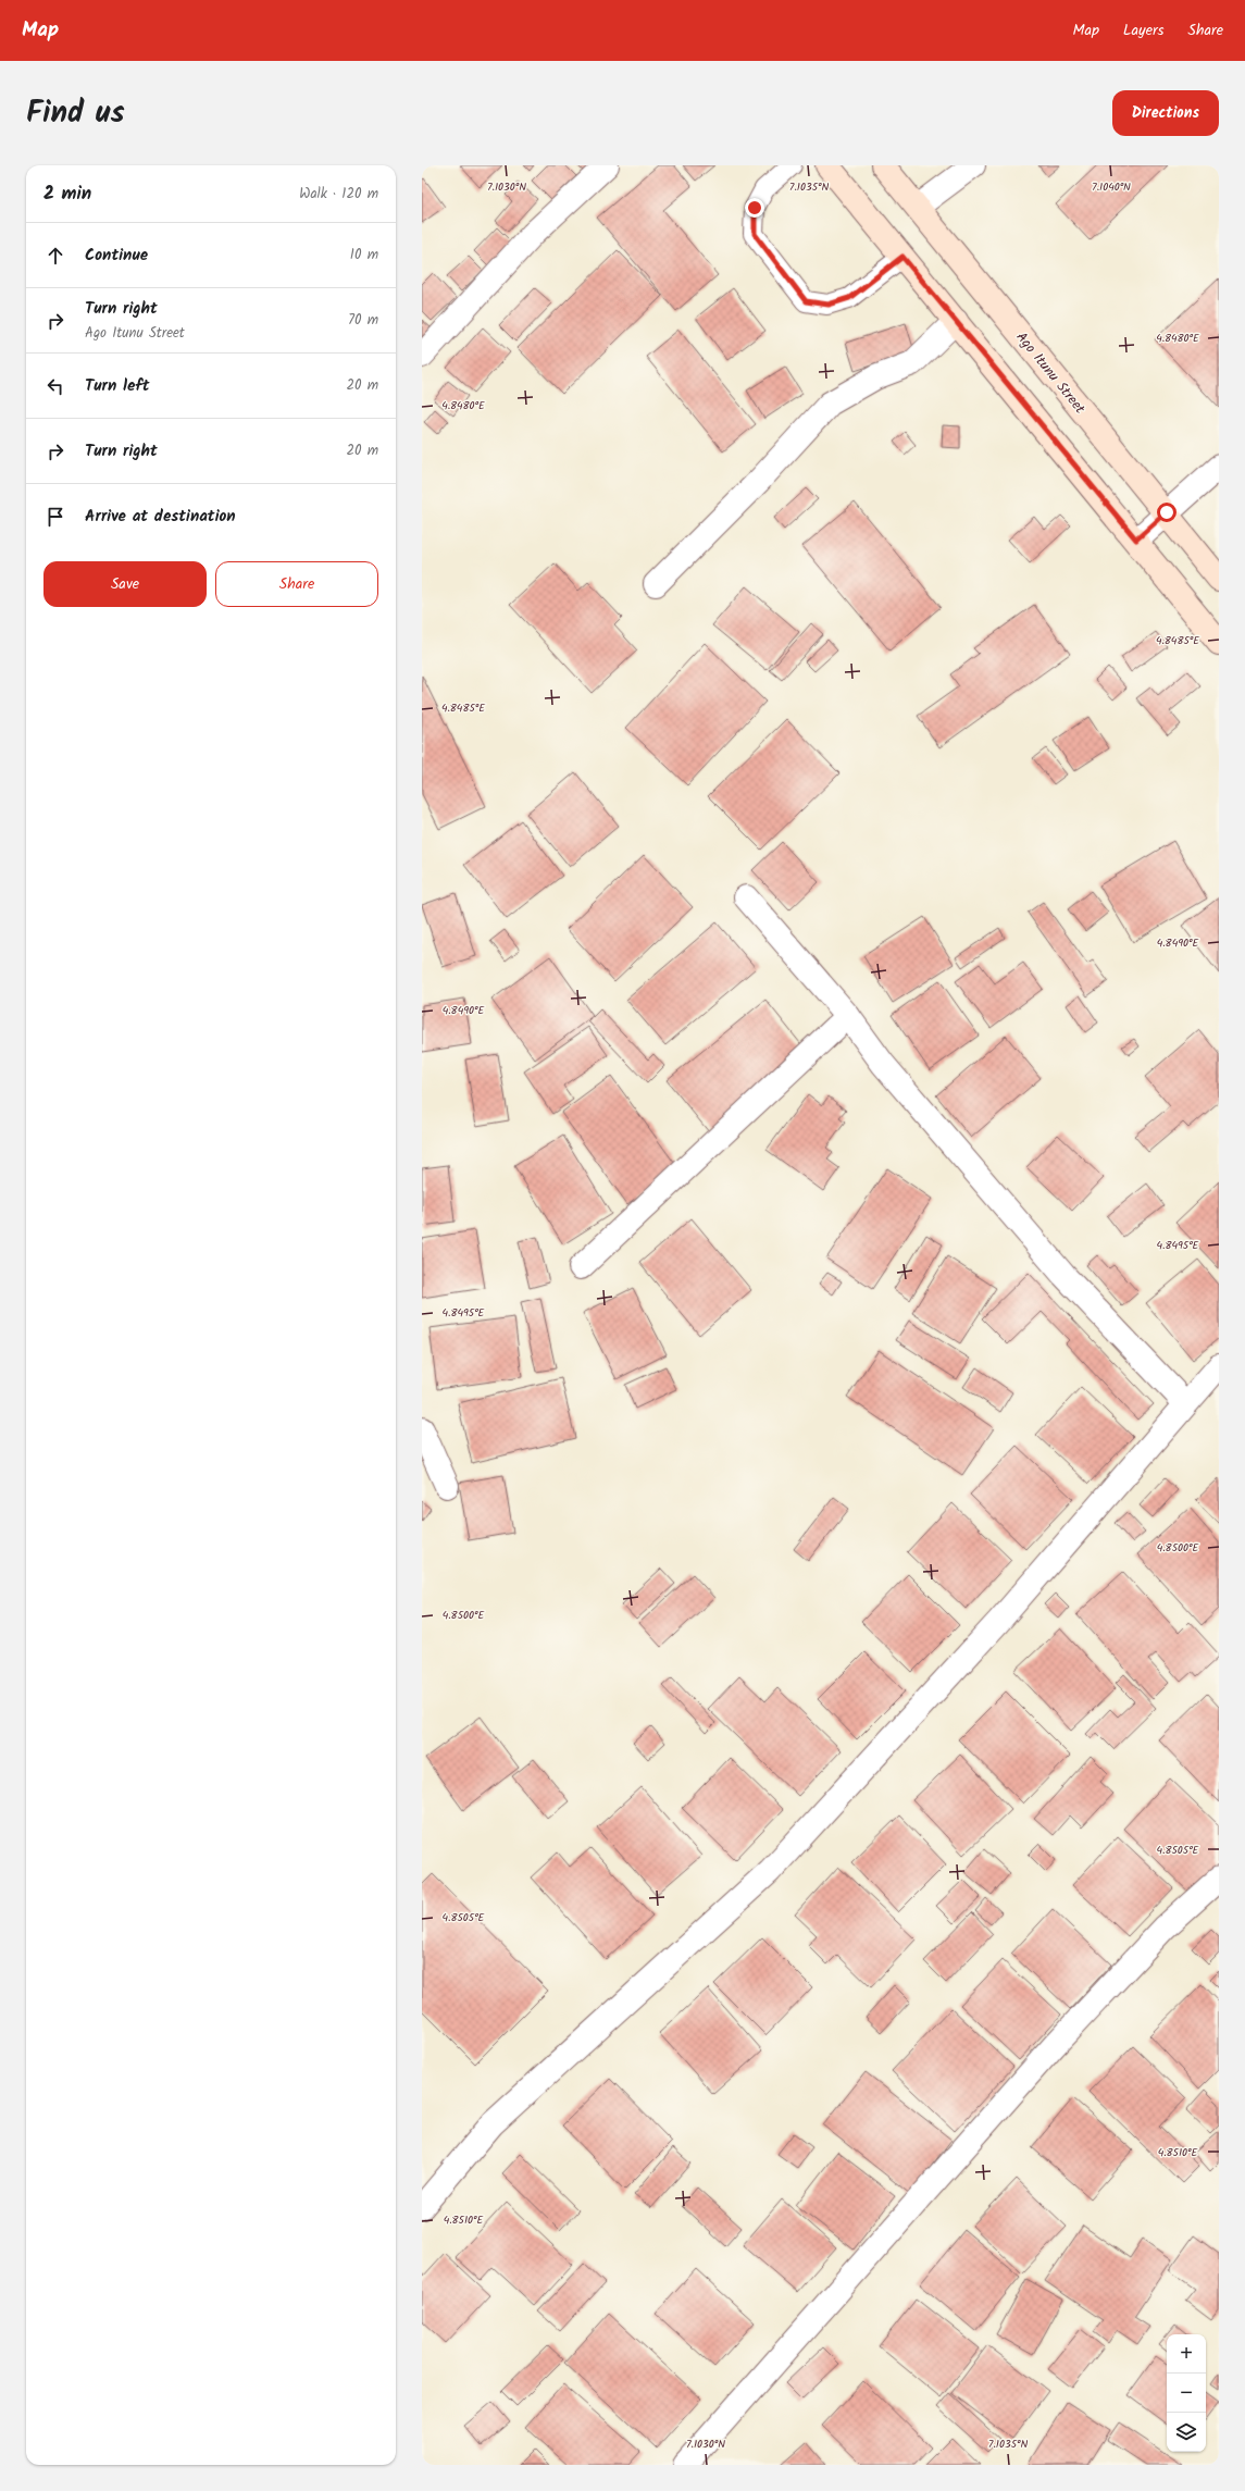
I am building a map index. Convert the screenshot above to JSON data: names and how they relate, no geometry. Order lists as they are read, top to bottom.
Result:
{
  "streets": {
    "main road": ["Ago Itunu Street"]
  },
  "page": {
    "header": "Map",
    "nav": ["Map", "Layers", "Share"],
    "title": "Find us",
    "buttons": [
      "Directions",
      ["Save", "Share"]
    ],
    "heading": ["2 min", "Walk · 120 m"],
    "list": [
      ["Continue", "10 m"],
      ["Turn right", "Ago Itunu Street", "70 m"],
      ["Turn left", "20 m"],
      ["Turn right", "20 m"],
      "Arrive at destination"
    ],
    "map_buttons": ["+", "−"]
  },
  "coordinates": [
    "7.1030°N",
    "7.1035°N",
    "7.1040°N",
    "4.8480°E",
    "4.8485°E",
    "4.8490°E",
    "4.8495°E",
    "4.8500°E",
    "4.8505°E",
    "4.8510°E"
  ]
}
